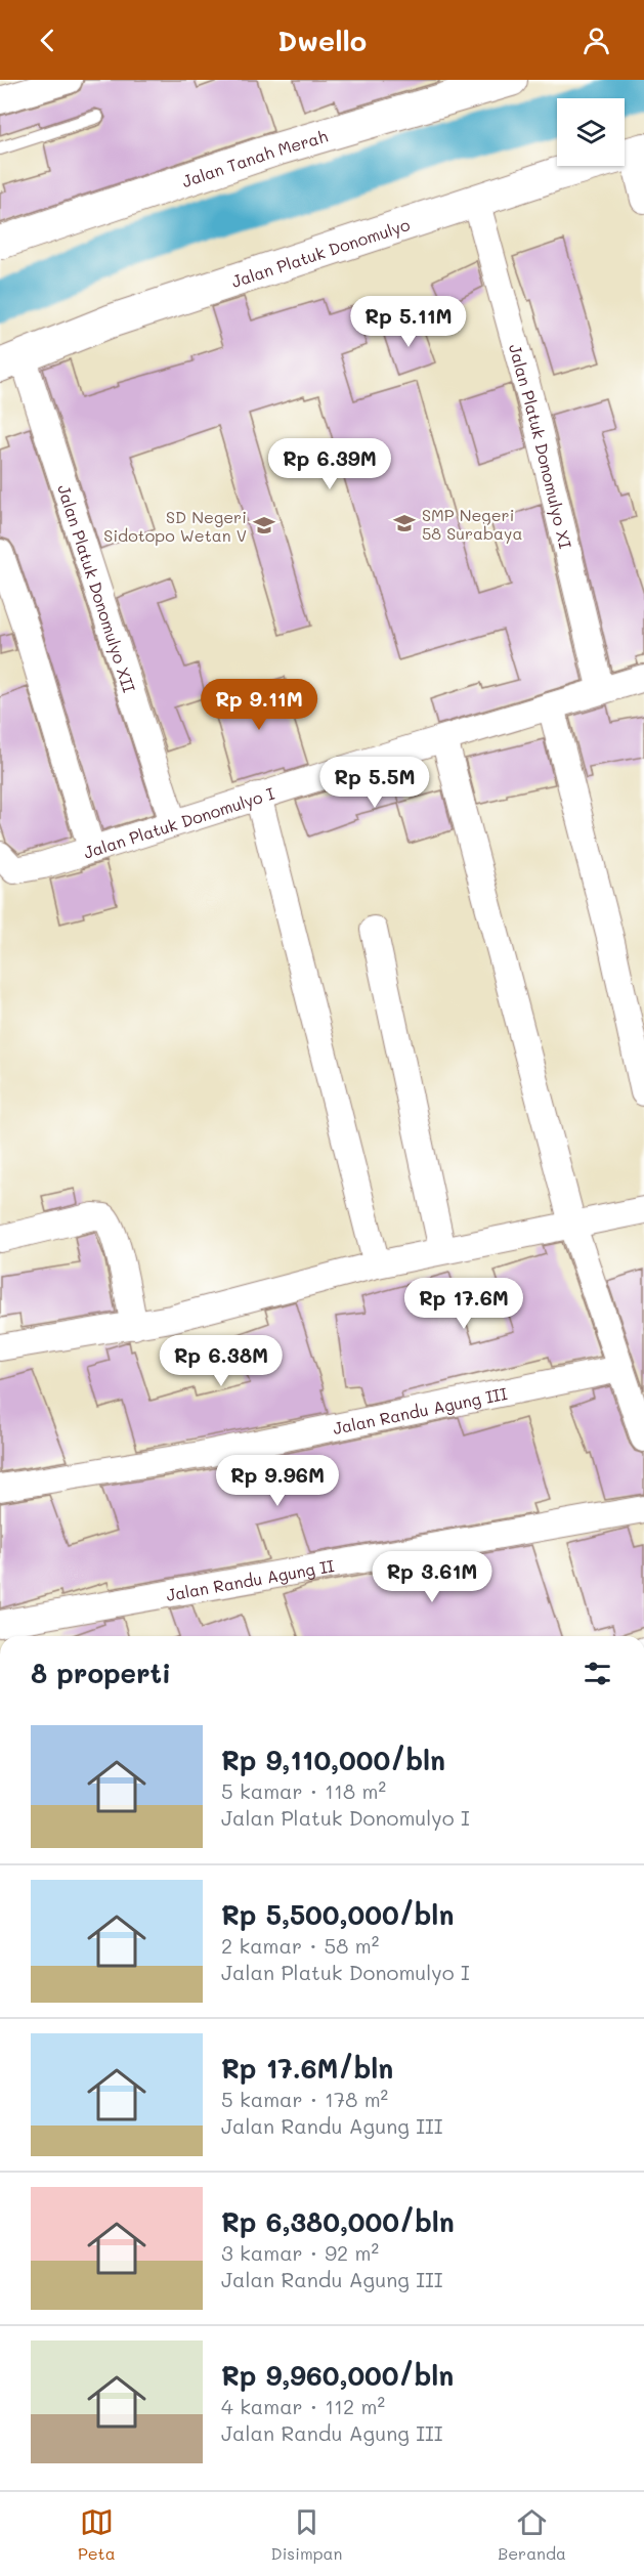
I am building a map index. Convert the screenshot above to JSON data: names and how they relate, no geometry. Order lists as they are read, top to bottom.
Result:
{
  "streets": {
    "street": [
      "Jalan Tanah Merah",
      "Jalan Platuk Donomulyo",
      "Jalan Platuk Donomulyo XI",
      "Jalan Platuk Donomulyo XII",
      "Jalan Platuk Donomulyo I",
      "Jalan Randu Agung III",
      "Jalan Randu Agung II"
    ]
  },
  "crossings": [
    ["Jalan Platuk Donomulyo", "Jalan Platuk Donomulyo XI"],
    ["Jalan Platuk Donomulyo", "Jalan Platuk Donomulyo XII"],
    ["Jalan Platuk Donomulyo XI", "Jalan Platuk Donomulyo I"],
    ["Jalan Platuk Donomulyo XII", "Jalan Platuk Donomulyo I"]
  ],
  "places": {
    "school or university": ["SMP Negeri 58 Surabaya", "SD Negeri Sidotopo Wetan V"]
  },
  "page": {
    "header": "Dwello",
    "price": [
      "Rp 5.11M",
      "Rp 6.39M",
      "Rp 9.11M",
      "Rp 5.5M",
      "Rp 17.6M",
      "Rp 6.38M",
      "Rp 9.96M",
      "Rp 3.61M"
    ],
    "heading": "8 properti",
    "list": [
      {
        "name": "Rp 9,110,000/bln",
        "note": "5 kamar · 118 m² · Jalan Platuk Donomulyo I"
      },
      {
        "name": "Rp 5,500,000/bln",
        "note": "2 kamar · 58 m² · Jalan Platuk Donomulyo I"
      },
      {
        "name": "Rp 17.6M/bln",
        "note": "5 kamar · 178 m² · Jalan Randu Agung III"
      },
      {
        "name": "Rp 6,380,000/bln",
        "note": "3 kamar · 92 m² · Jalan Randu Agung III"
      },
      {
        "name": "Rp 9,960,000/bln",
        "note": "4 kamar · 112 m² · Jalan Randu Agung III"
      }
    ],
    "tabs": ["Peta", "Disimpan", "Beranda"]
  }
}
